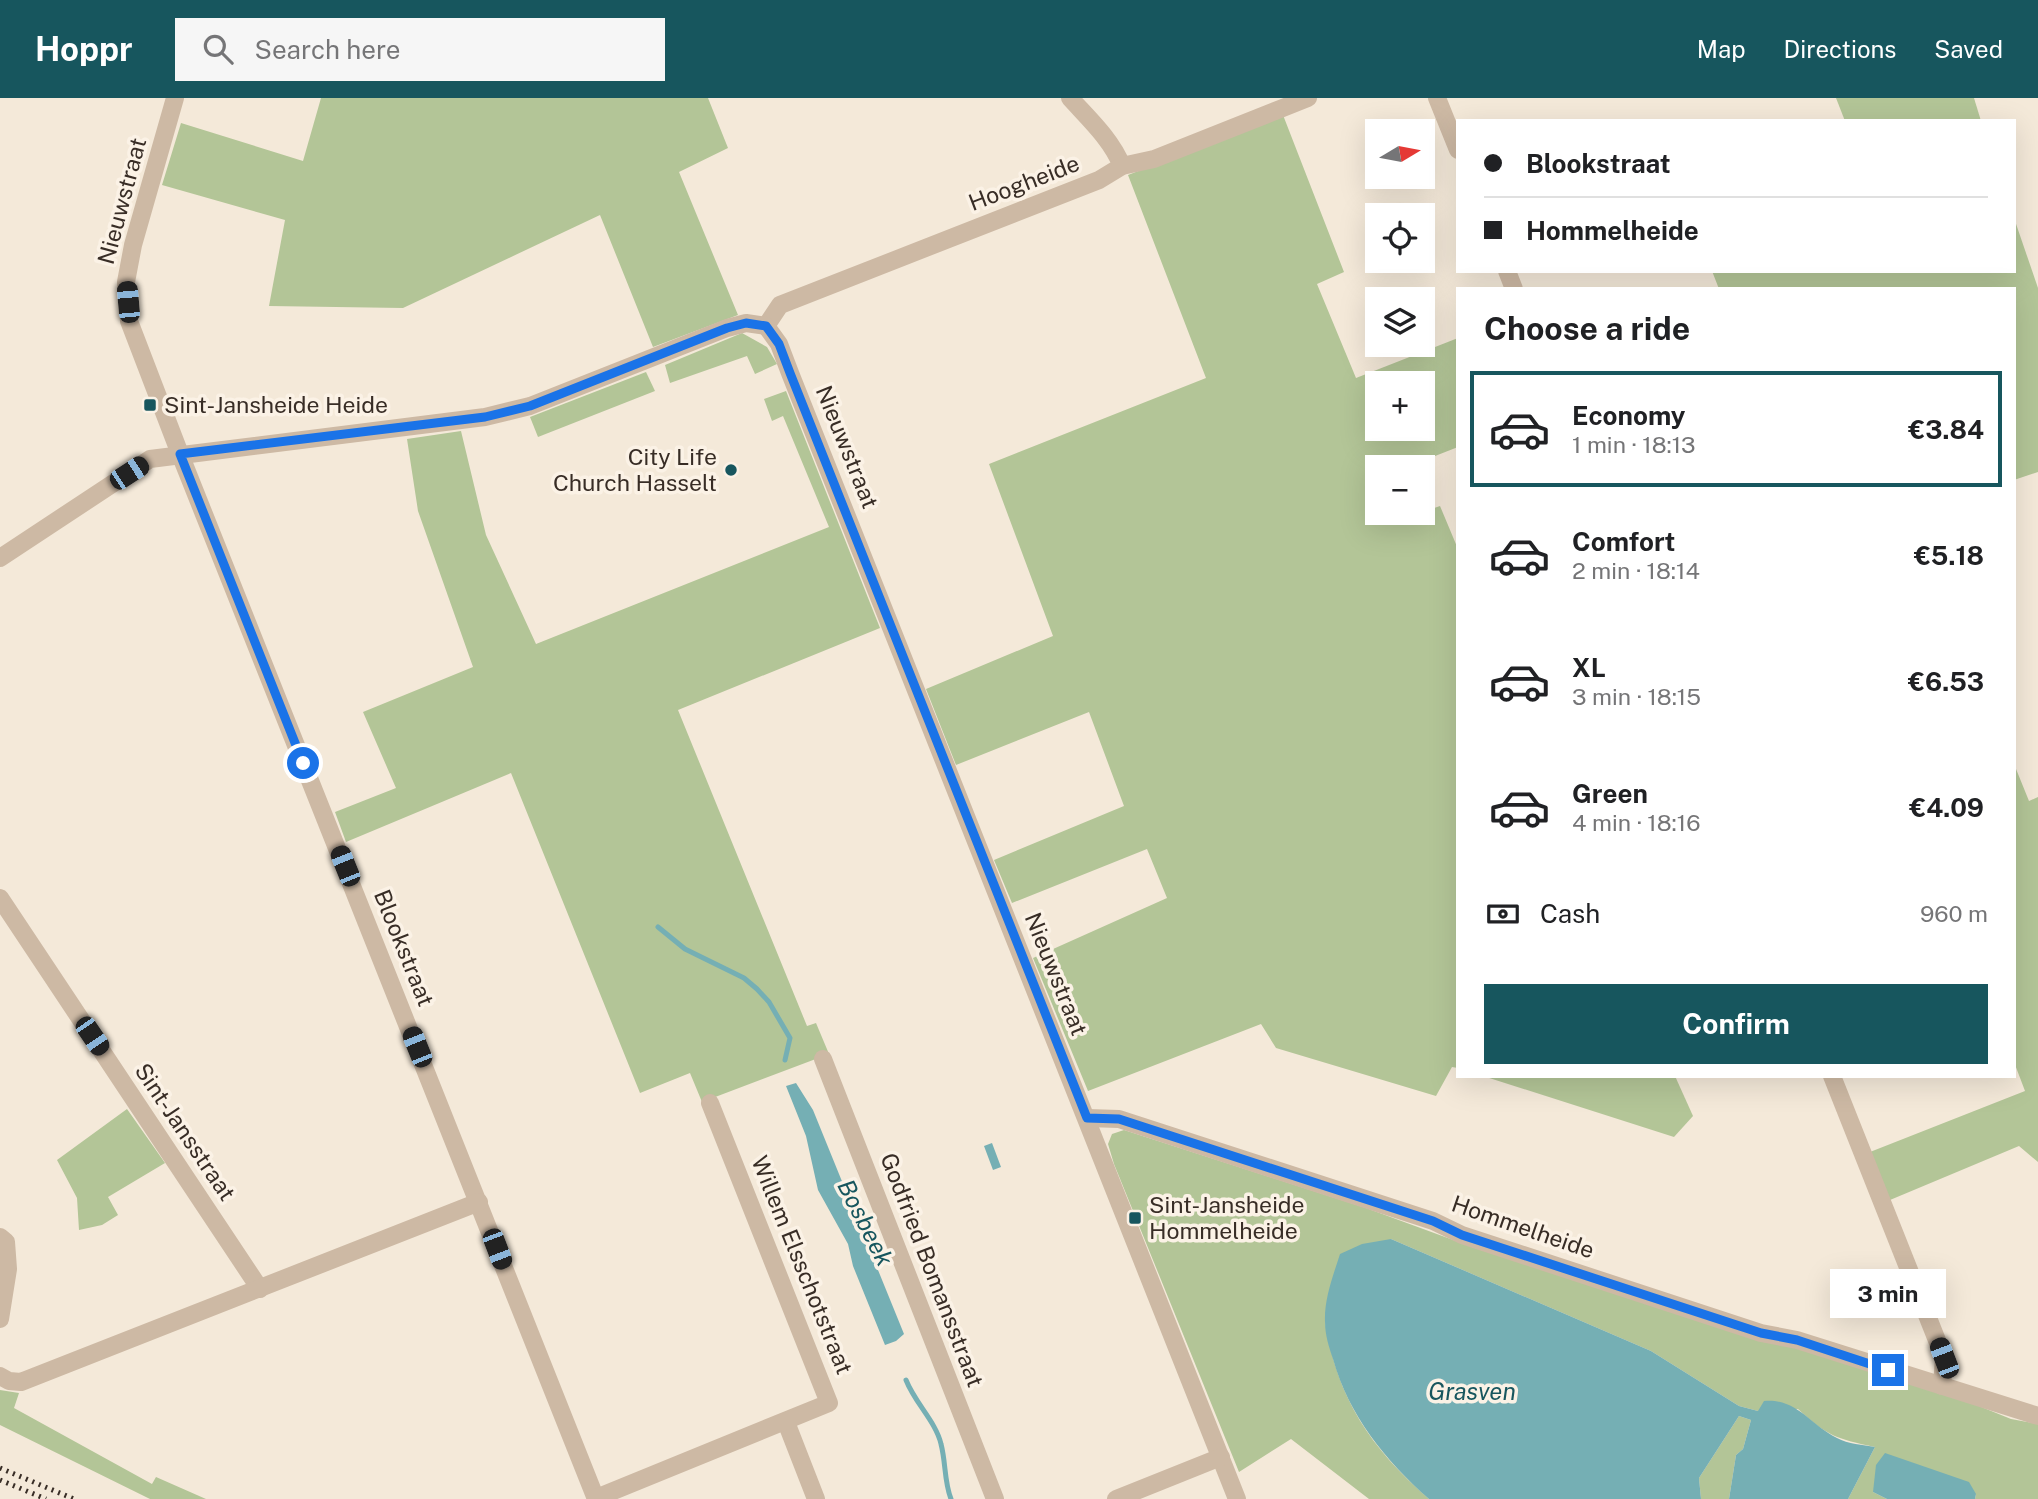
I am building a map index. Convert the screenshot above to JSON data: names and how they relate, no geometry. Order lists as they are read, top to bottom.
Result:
{
  "streets": {
    "street": [
      "Hoogheide",
      "Nieuwstraat",
      "Blookstraat",
      "Sint-Jansstraat",
      "Hommelheide",
      "Willem Elsschotstraat",
      "Godfried Bomansstraat"
    ]
  },
  "crossings": [
    ["Hoogheide", "Nieuwstraat"],
    ["Nieuwstraat", "Blookstraat"],
    ["Nieuwstraat", "Hommelheide"],
    ["Blookstraat", "Willem Elsschotstraat"]
  ],
  "water": ["Bosbeek", "Grasven"],
  "places": {
    "transit": ["Sint-Jansheide Heide", "Sint-Jansheide Hommelheide"],
    "other": ["City Life Church Hasselt"]
  },
  "north": "right",
  "page": {
    "header": "Hoppr",
    "search": "Search here",
    "nav": ["Map", "Directions", "Saved"],
    "map_buttons": ["+", "−"],
    "banner": ["Blookstraat", "Hommelheide"],
    "heading": "Choose a ride",
    "list": [
      {
        "name": "Economy",
        "note": "1 min · 18:13",
        "value": "€3.84"
      },
      {
        "name": "Comfort",
        "note": "2 min · 18:14",
        "value": "€5.18"
      },
      {
        "name": "XL",
        "note": "3 min · 18:15",
        "value": "€6.53"
      },
      {
        "name": "Green",
        "note": "4 min · 18:16",
        "value": "€4.09"
      }
    ],
    "pay": ["Cash", "960 m"],
    "buttons": "Confirm",
    "bubble": "3 min"
  }
}
